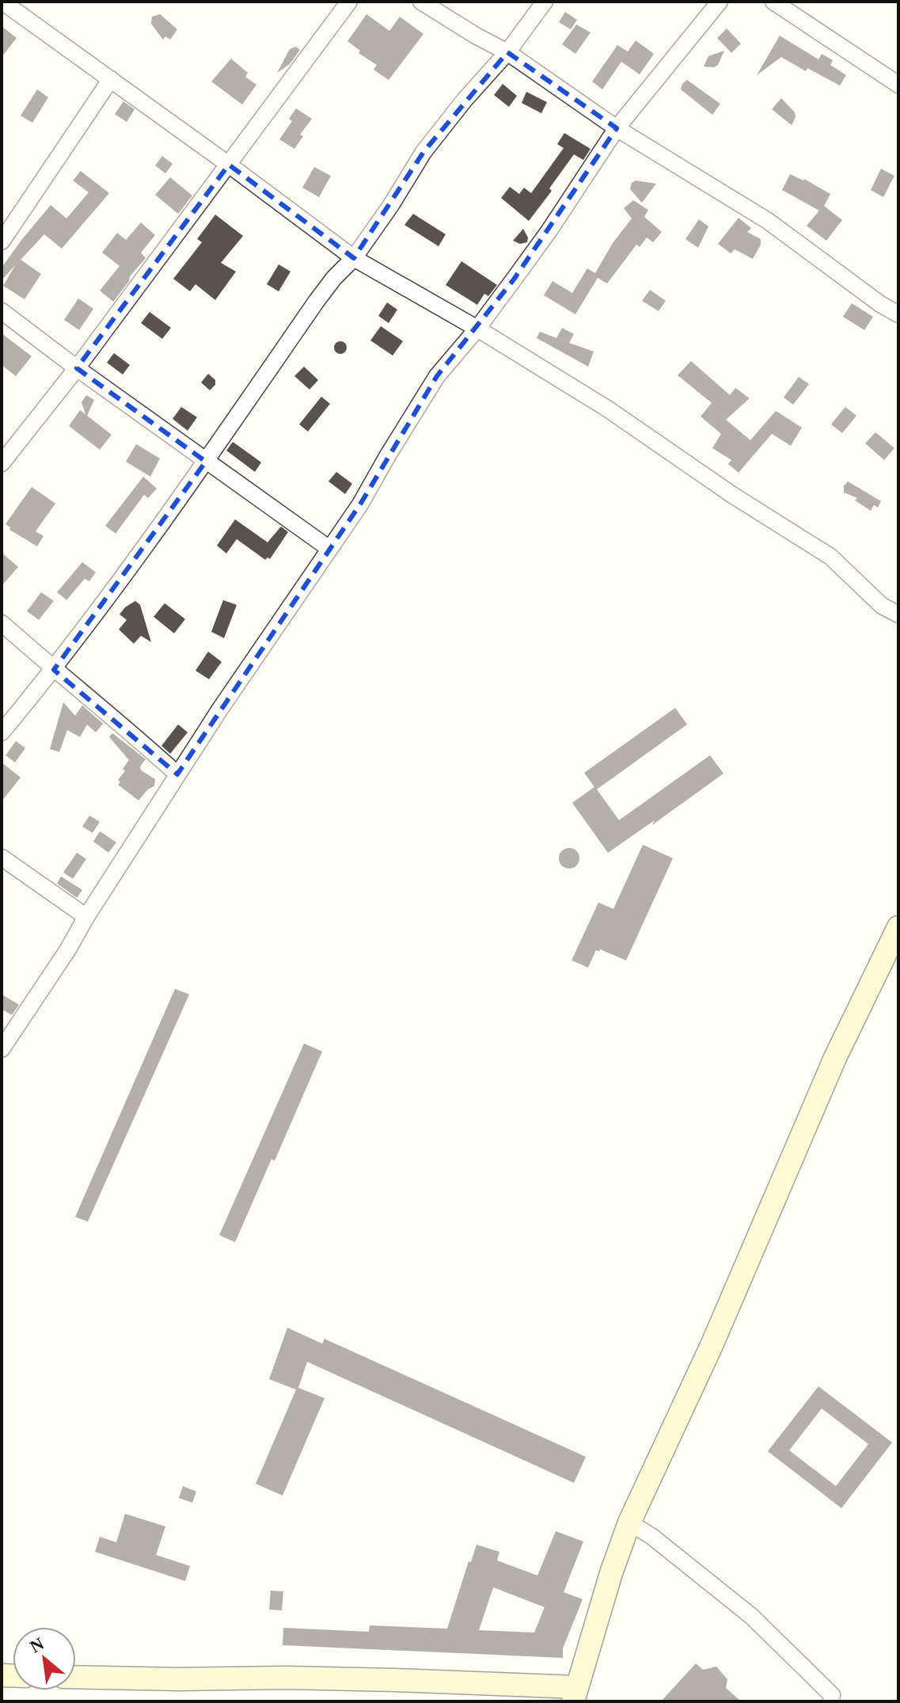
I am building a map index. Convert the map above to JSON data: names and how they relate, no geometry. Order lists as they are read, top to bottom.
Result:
{
  "north": "top left"
}
